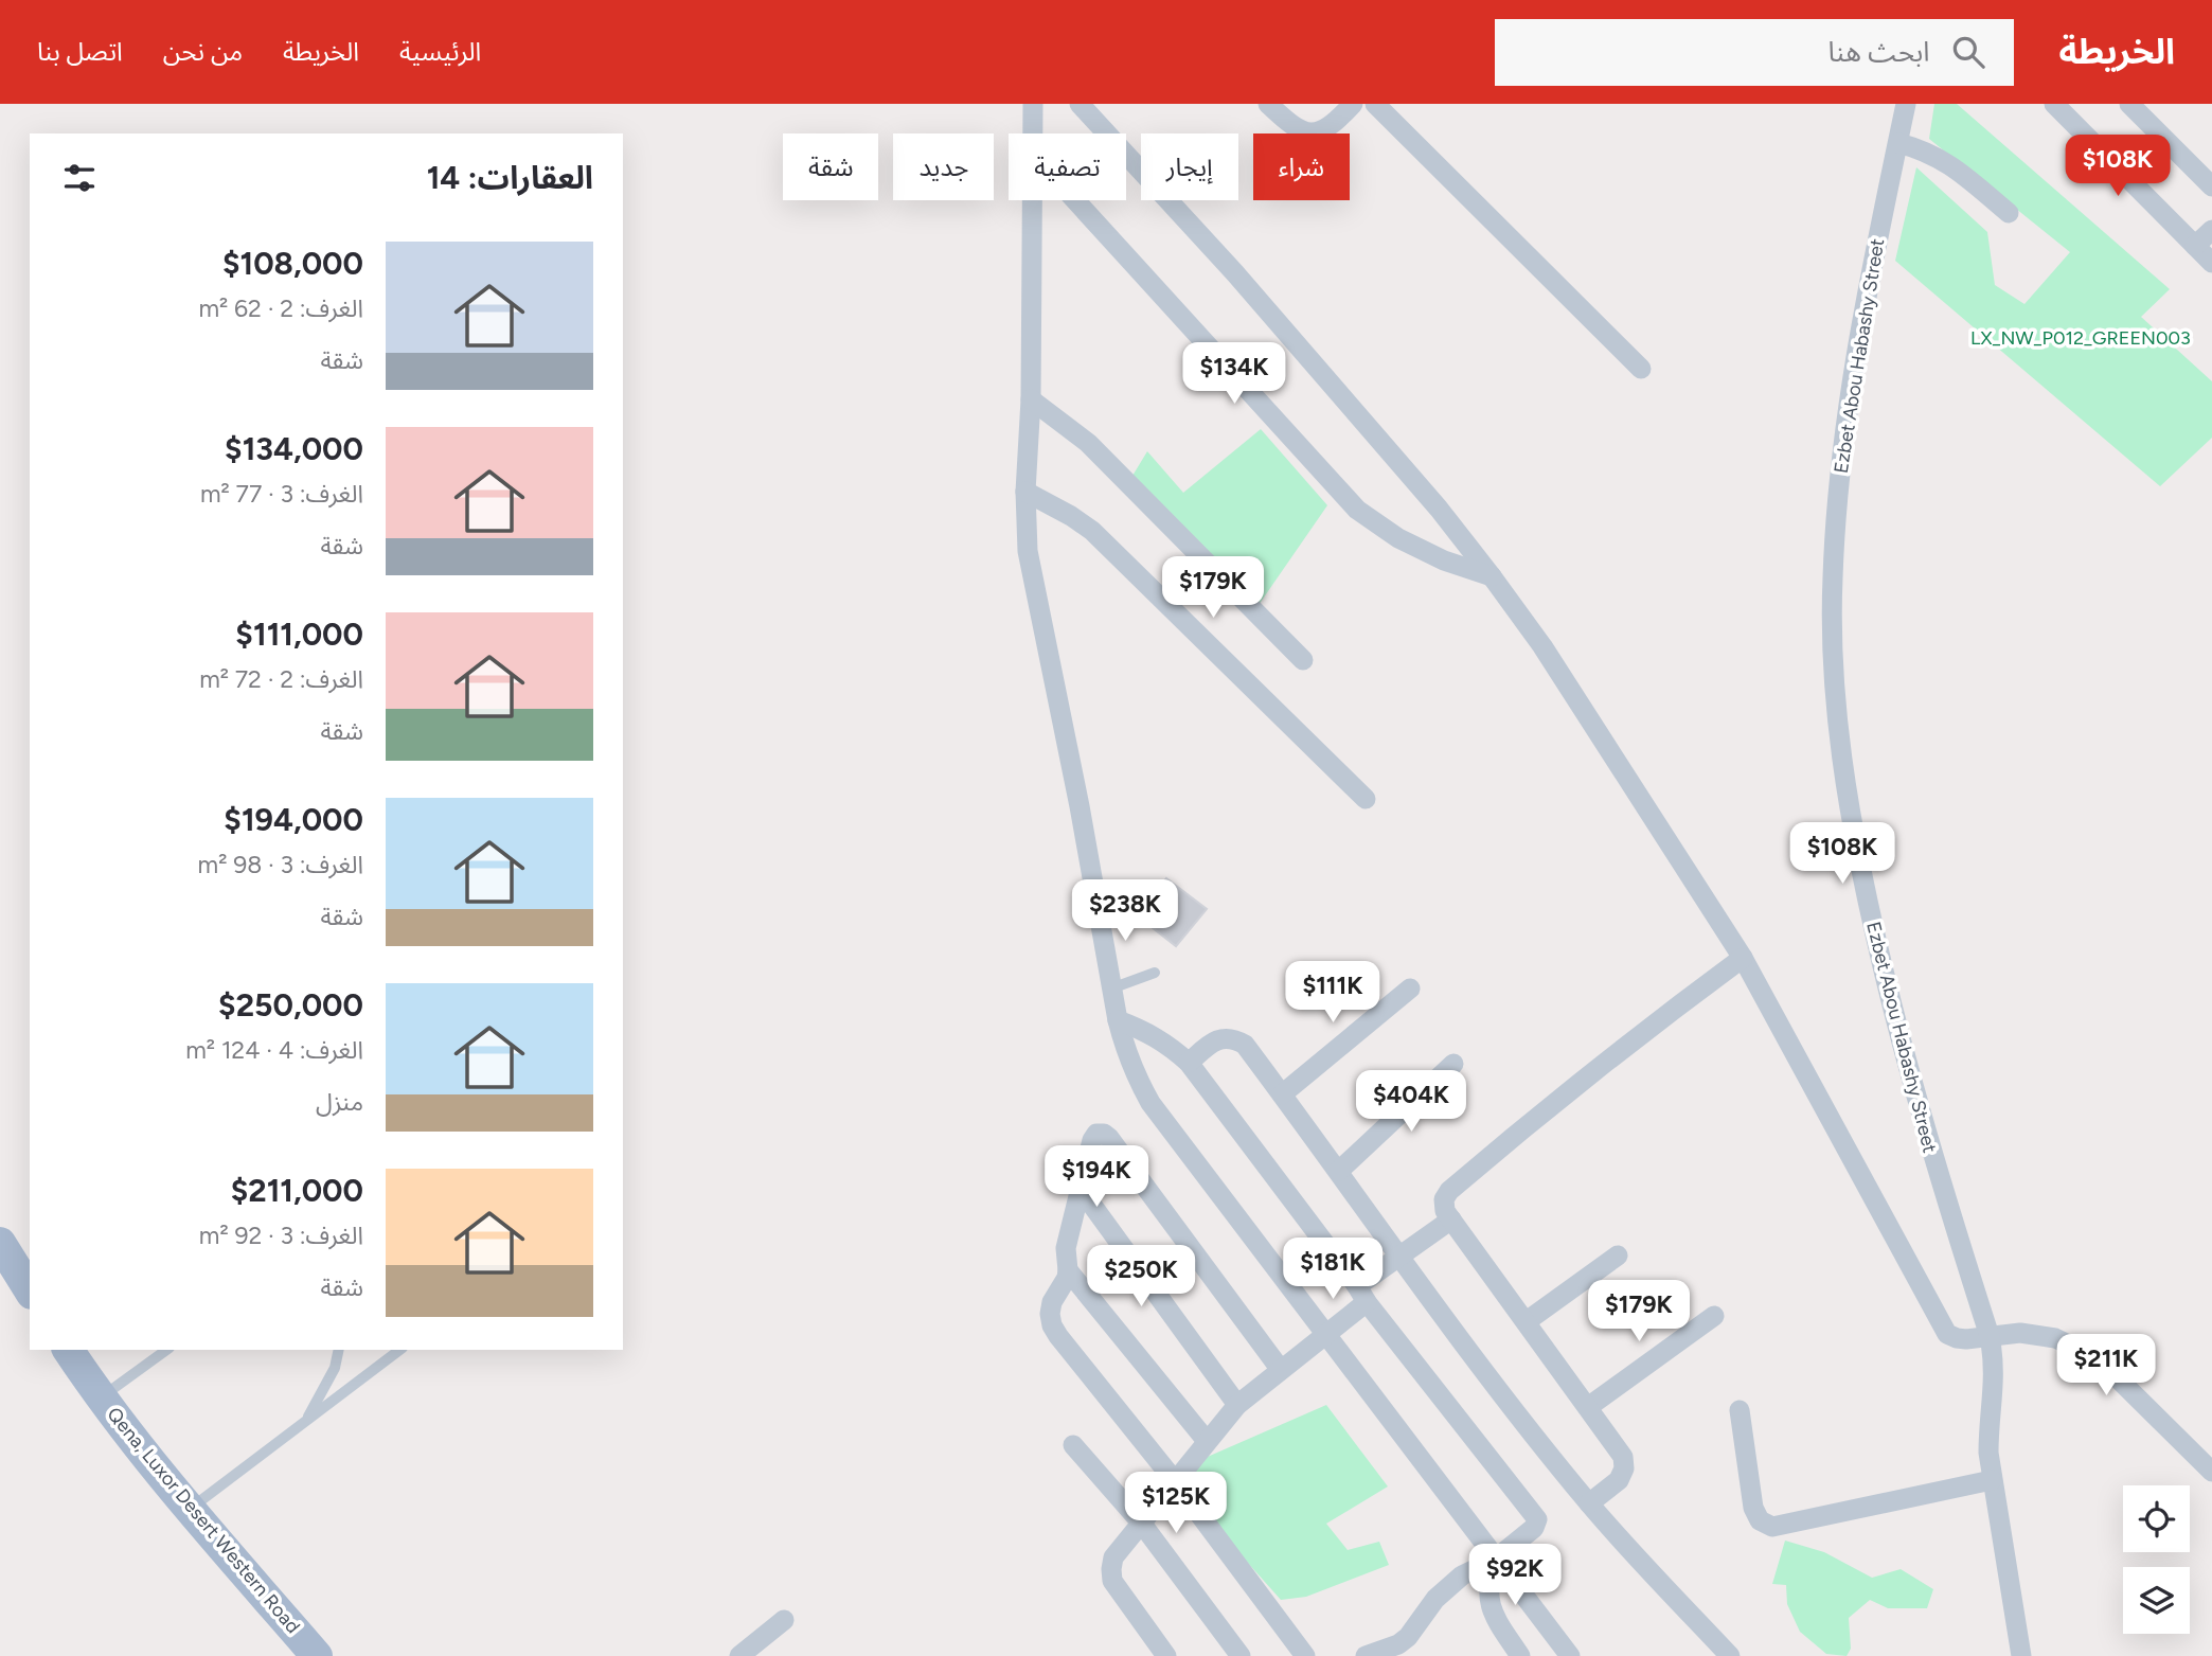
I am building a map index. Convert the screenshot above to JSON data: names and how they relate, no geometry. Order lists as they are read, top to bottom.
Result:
{
  "streets": {
    "main road": ["Qena, Luxor Desert Western Road"],
    "street": ["Ezbet Abou Habashy Street"]
  },
  "parks": ["LX_NW_P012_GREEN003"],
  "page": {
    "header": "الخريطة",
    "search": "ابحث هنا",
    "nav": [
      "الرئيسية",
      "الخريطة",
      "من نحن",
      "اتصل بنا"
    ],
    "chip": [
      "شراء",
      "إيجار",
      "تصفية",
      "جديد",
      "شقة"
    ],
    "heading": "العقارات: 14",
    "price": [
      "$108K",
      "$134K",
      "$179K",
      "$108K",
      "$238K",
      "$111K",
      "$404K",
      "$194K",
      "$181K",
      "$250K",
      "$179K",
      "$211K",
      "$125K",
      "$92K"
    ],
    "list": [
      {
        "name": "$108,000",
        "note": "الغرف: 2 · 62 m² · شقة"
      },
      {
        "name": "$134,000",
        "note": "الغرف: 3 · 77 m² · شقة"
      },
      {
        "name": "$111,000",
        "note": "الغرف: 2 · 72 m² · شقة"
      },
      {
        "name": "$194,000",
        "note": "الغرف: 3 · 98 m² · شقة"
      },
      {
        "name": "$250,000",
        "note": "الغرف: 4 · 124 m² · منزل"
      },
      {
        "name": "$211,000",
        "note": "الغرف: 3 · 92 m² · شقة"
      }
    ]
  }
}
